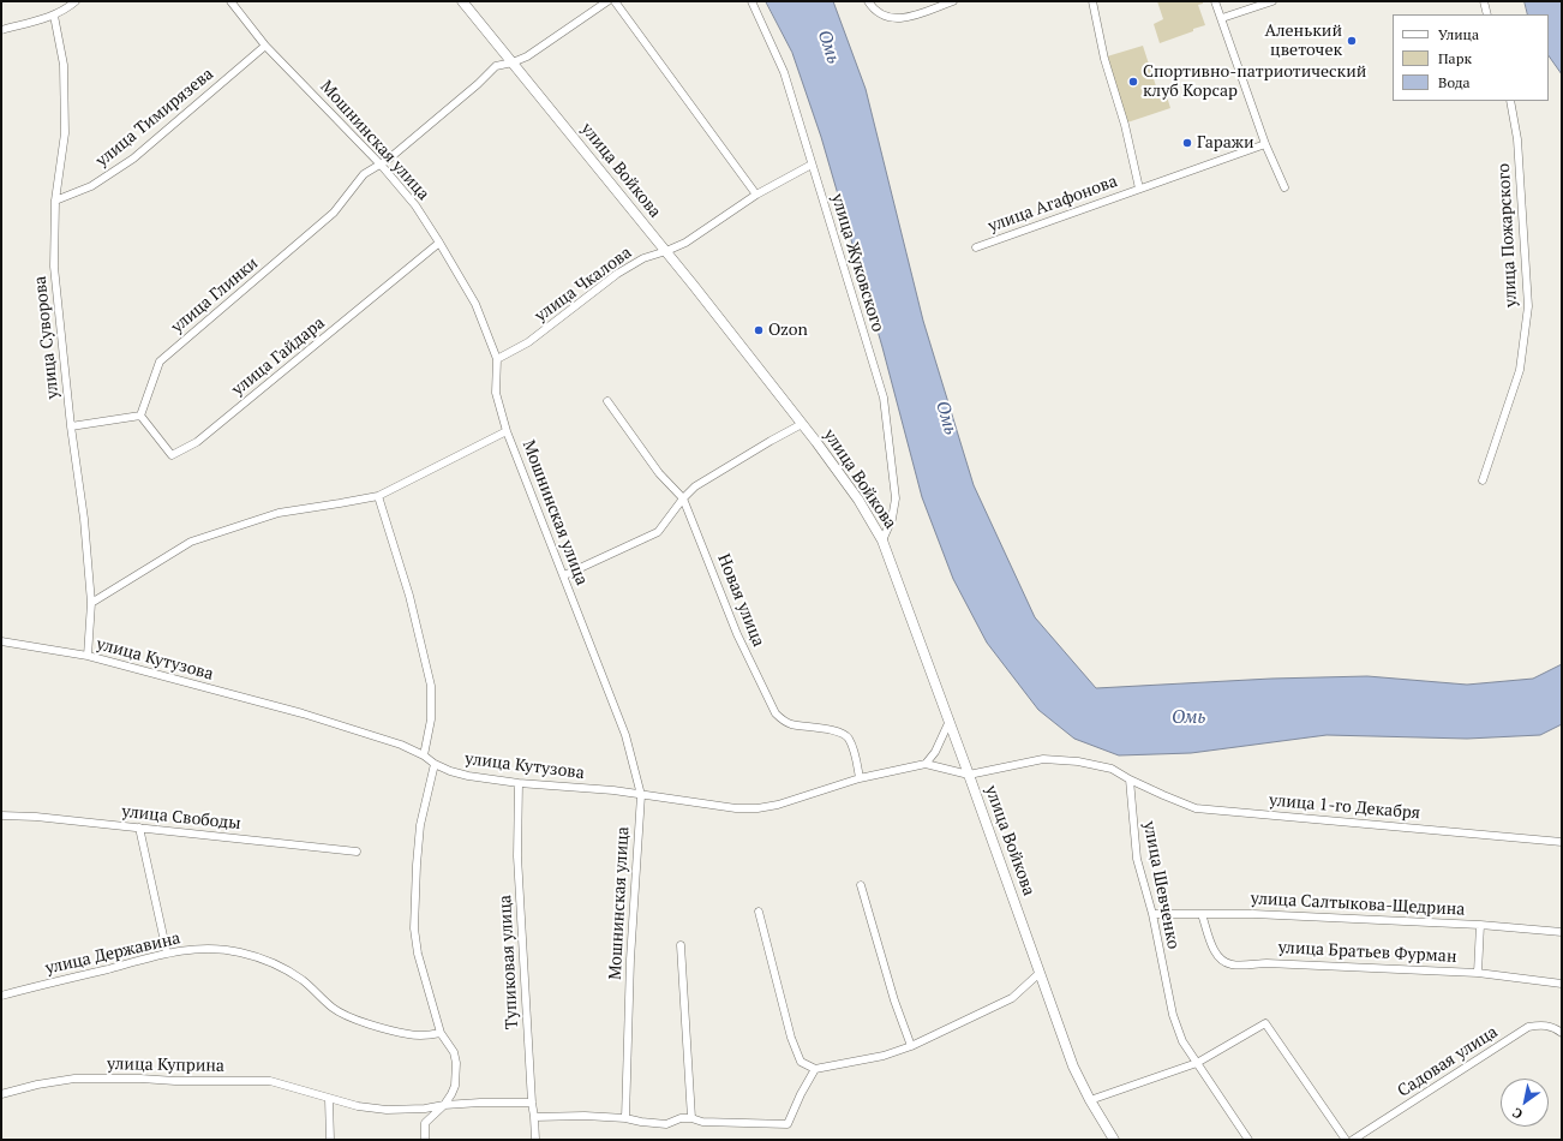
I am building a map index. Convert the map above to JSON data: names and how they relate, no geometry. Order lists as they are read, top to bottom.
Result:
{
  "streets": {
    "main road": ["улица Войкова"],
    "street": [
      "улица Тимирязева",
      "Мошнинская улица",
      "улица Агафонова",
      "улица Пожарского",
      "улица Жуковского",
      "улица Чкалова",
      "улица Глинки",
      "улица Суворова",
      "улица Гайдара",
      "Новая улица",
      "улица Кутузова",
      "улица 1-го Декабря",
      "улица Свободы",
      "улица Шевченко",
      "улица Салтыкова-Щедрина",
      "улица Братьев Фурман",
      "улица Державина",
      "Тупиковая улица",
      "Садовая улица",
      "улица Куприна"
    ]
  },
  "crossings": [
    ["улица Тимирязева", "Мошнинская улица"],
    ["улица Тимирязева", "улица Суворова"],
    ["Мошнинская улица", "улица Чкалова"],
    ["Мошнинская улица", "улица Глинки"],
    ["Мошнинская улица", "улица Гайдара"],
    ["Мошнинская улица", "улица Кутузова"],
    ["улица Войкова", "улица Жуковского"],
    ["улица Войкова", "улица Чкалова"],
    ["улица Войкова", "улица Глинки"],
    ["улица Войкова", "улица Кутузова"],
    ["улица Жуковского", "улица Чкалова"],
    ["улица Глинки", "улица Гайдара"],
    ["улица Суворова", "улица Кутузова"],
    ["Новая улица", "улица Кутузова"],
    ["улица Кутузова", "Тупиковая улица"],
    ["улица 1-го Декабря", "улица Шевченко"],
    ["улица Шевченко", "улица Салтыкова-Щедрина"],
    ["улица Салтыкова-Щедрина", "улица Братьев Фурман"],
    ["Тупиковая улица", "улица Куприна"]
  ],
  "water": ["Омь"],
  "places": [
    "Аленький цветочек",
    "Спортивно-патриотический клуб Корсар",
    "Гаражи",
    "Ozon"
  ],
  "legend": ["Улица", "Парк", "Вода"],
  "north": "bottom left"
}
